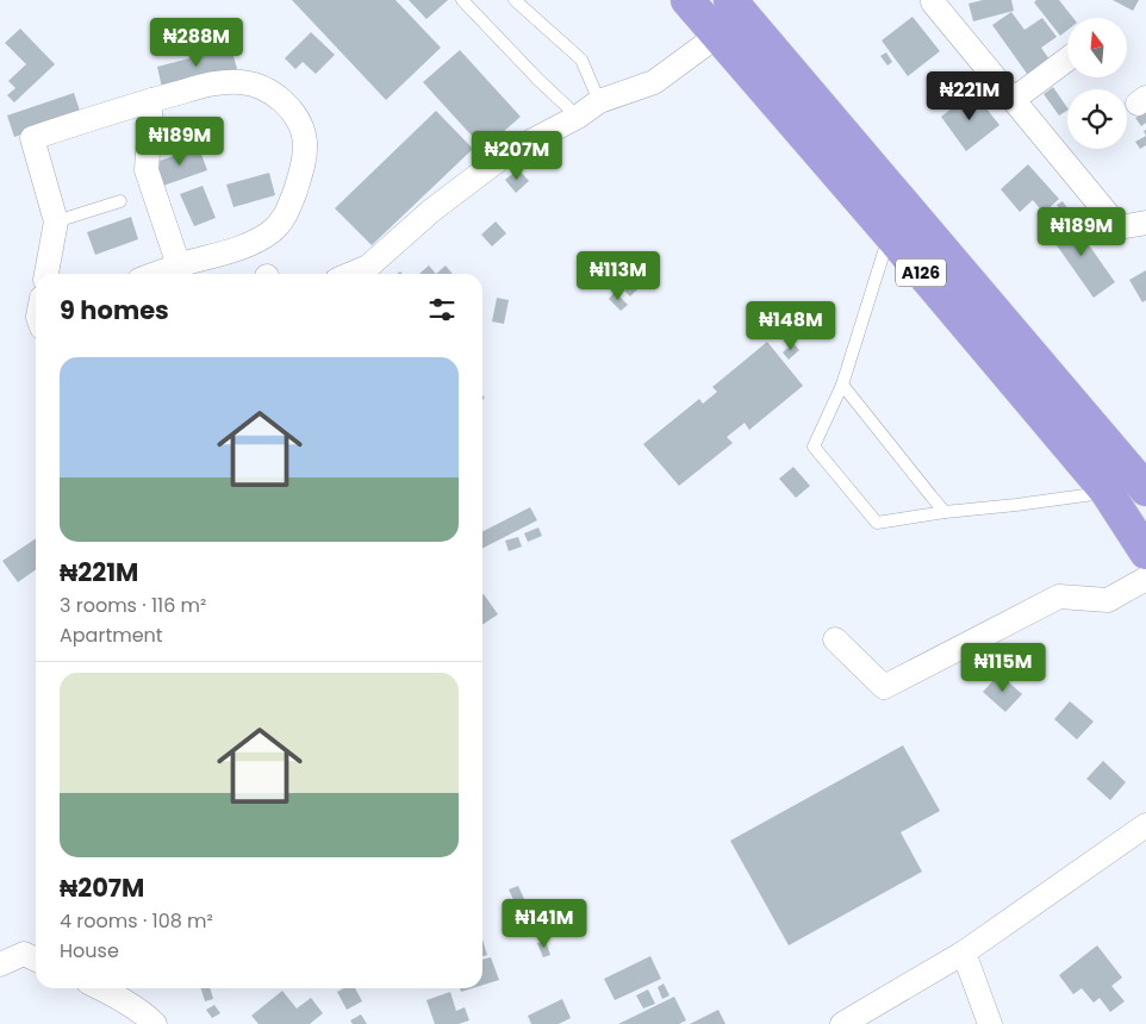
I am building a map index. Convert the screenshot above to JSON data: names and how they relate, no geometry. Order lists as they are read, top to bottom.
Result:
{
  "streets": {
    "highway": ["A126"]
  },
  "north": "top",
  "page": {
    "price": [
      "₦288M",
      "₦221M",
      "₦189M",
      "₦207M",
      "₦189M",
      "₦113M",
      "₦148M",
      "₦115M",
      "₦141M"
    ],
    "heading": "9 homes",
    "list": [
      {
        "name": "₦221M",
        "note": "3 rooms · 116 m² · Apartment"
      },
      {
        "name": "₦207M",
        "note": "4 rooms · 108 m² · House"
      }
    ]
  }
}
